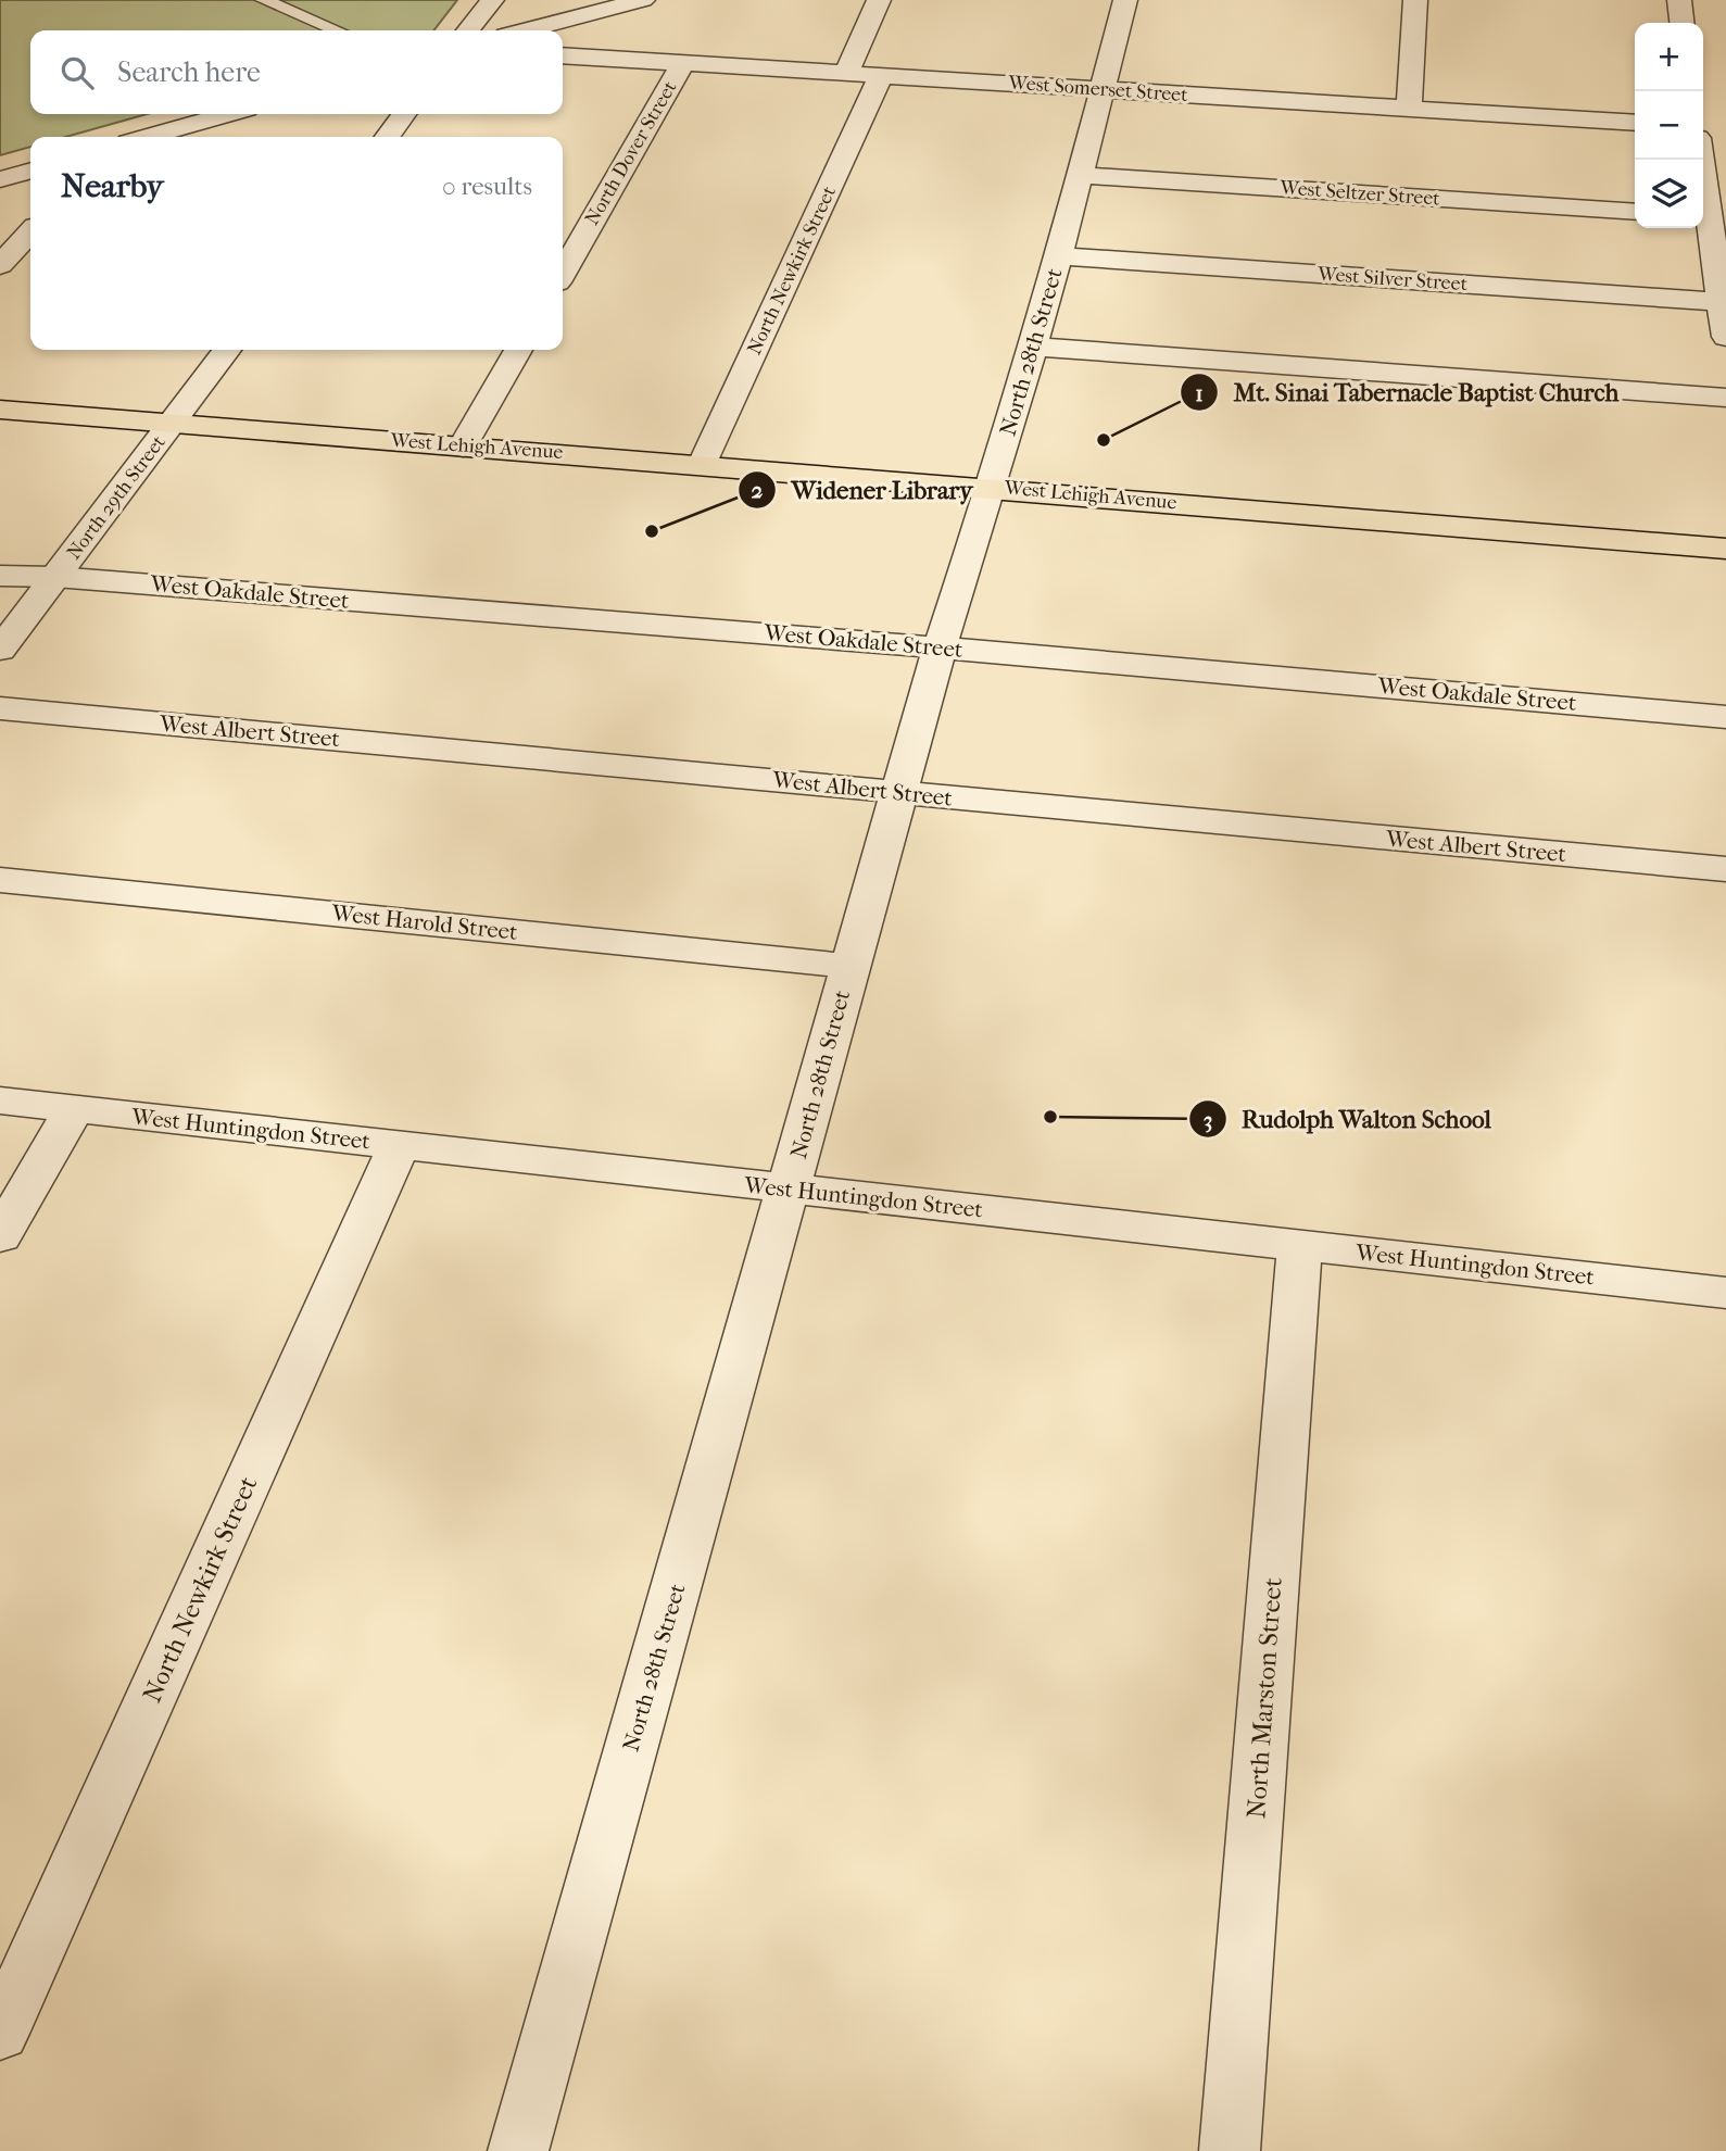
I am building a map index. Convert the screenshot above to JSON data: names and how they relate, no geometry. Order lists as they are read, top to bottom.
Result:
{
  "streets": {
    "main road": ["West Lehigh Avenue"],
    "street": [
      "West Somerset Street",
      "North Dover Street",
      "West Seltzer Street",
      "North Newkirk Street",
      "West Silver Street",
      "North 28th Street",
      "North 29th Street",
      "West Oakdale Street",
      "West Albert Street",
      "West Harold Street",
      "West Huntingdon Street",
      "North Marston Street"
    ]
  },
  "crossings": [
    ["West Somerset Street", "North Dover Street"],
    ["West Somerset Street", "North Newkirk Street"],
    ["West Somerset Street", "North 28th Street"],
    ["West Seltzer Street", "North 28th Street"],
    ["North Newkirk Street", "West Lehigh Avenue"],
    ["North Newkirk Street", "West Huntingdon Street"],
    ["West Silver Street", "North 28th Street"],
    ["North 28th Street", "West Lehigh Avenue"],
    ["North 28th Street", "West Oakdale Street"],
    ["North 28th Street", "West Albert Street"],
    ["North 28th Street", "West Harold Street"],
    ["North 28th Street", "West Huntingdon Street"],
    ["West Lehigh Avenue", "North 29th Street"],
    ["North 29th Street", "West Oakdale Street"],
    ["West Huntingdon Street", "North Marston Street"]
  ],
  "places": ["Mt. Sinai Tabernacle Baptist Church", "Widener Library", "Rudolph Walton School"],
  "page": {
    "map_buttons": ["+", "−"],
    "search": "Search here",
    "heading": ["Nearby", "0 results"]
  }
}
